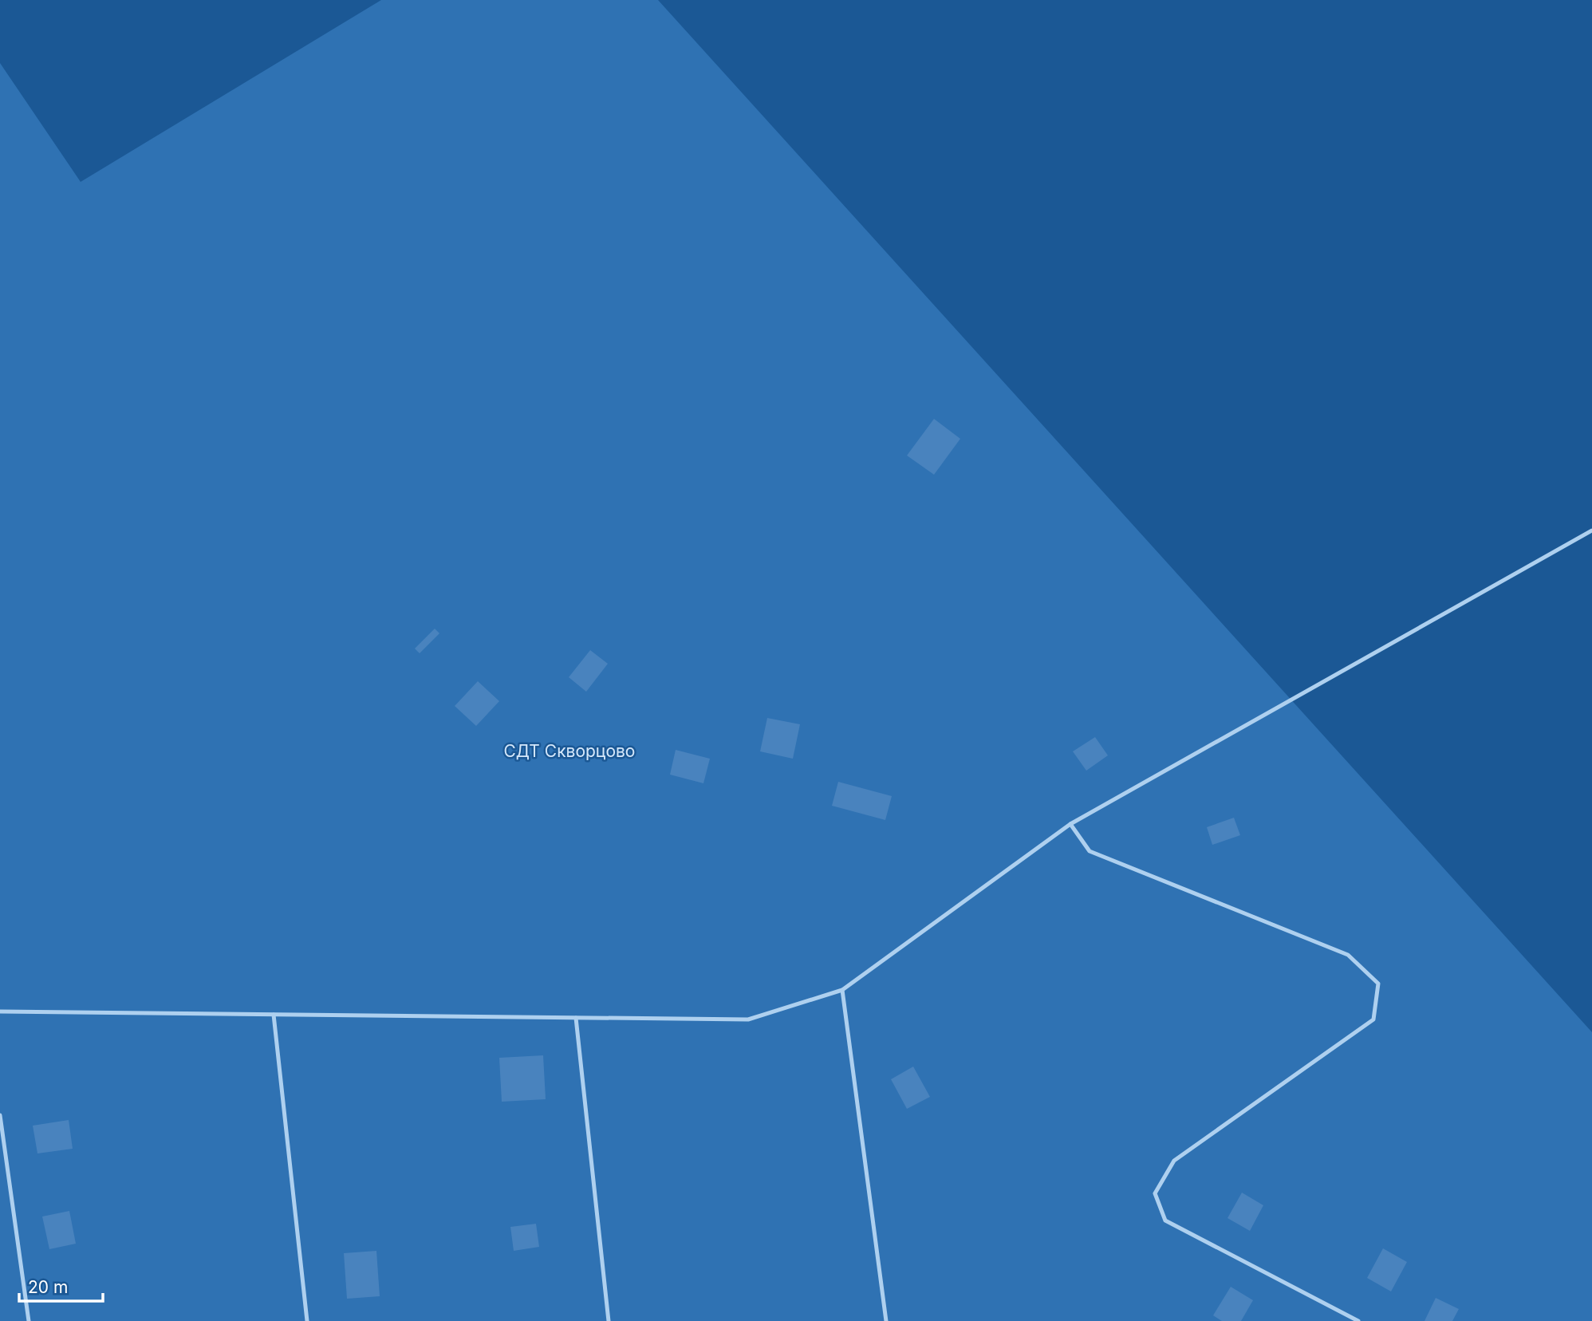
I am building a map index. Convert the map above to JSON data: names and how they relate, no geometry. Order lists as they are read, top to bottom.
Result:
{
  "parks": ["СДТ Скворцово"],
  "scale_bar": "20 m"
}
